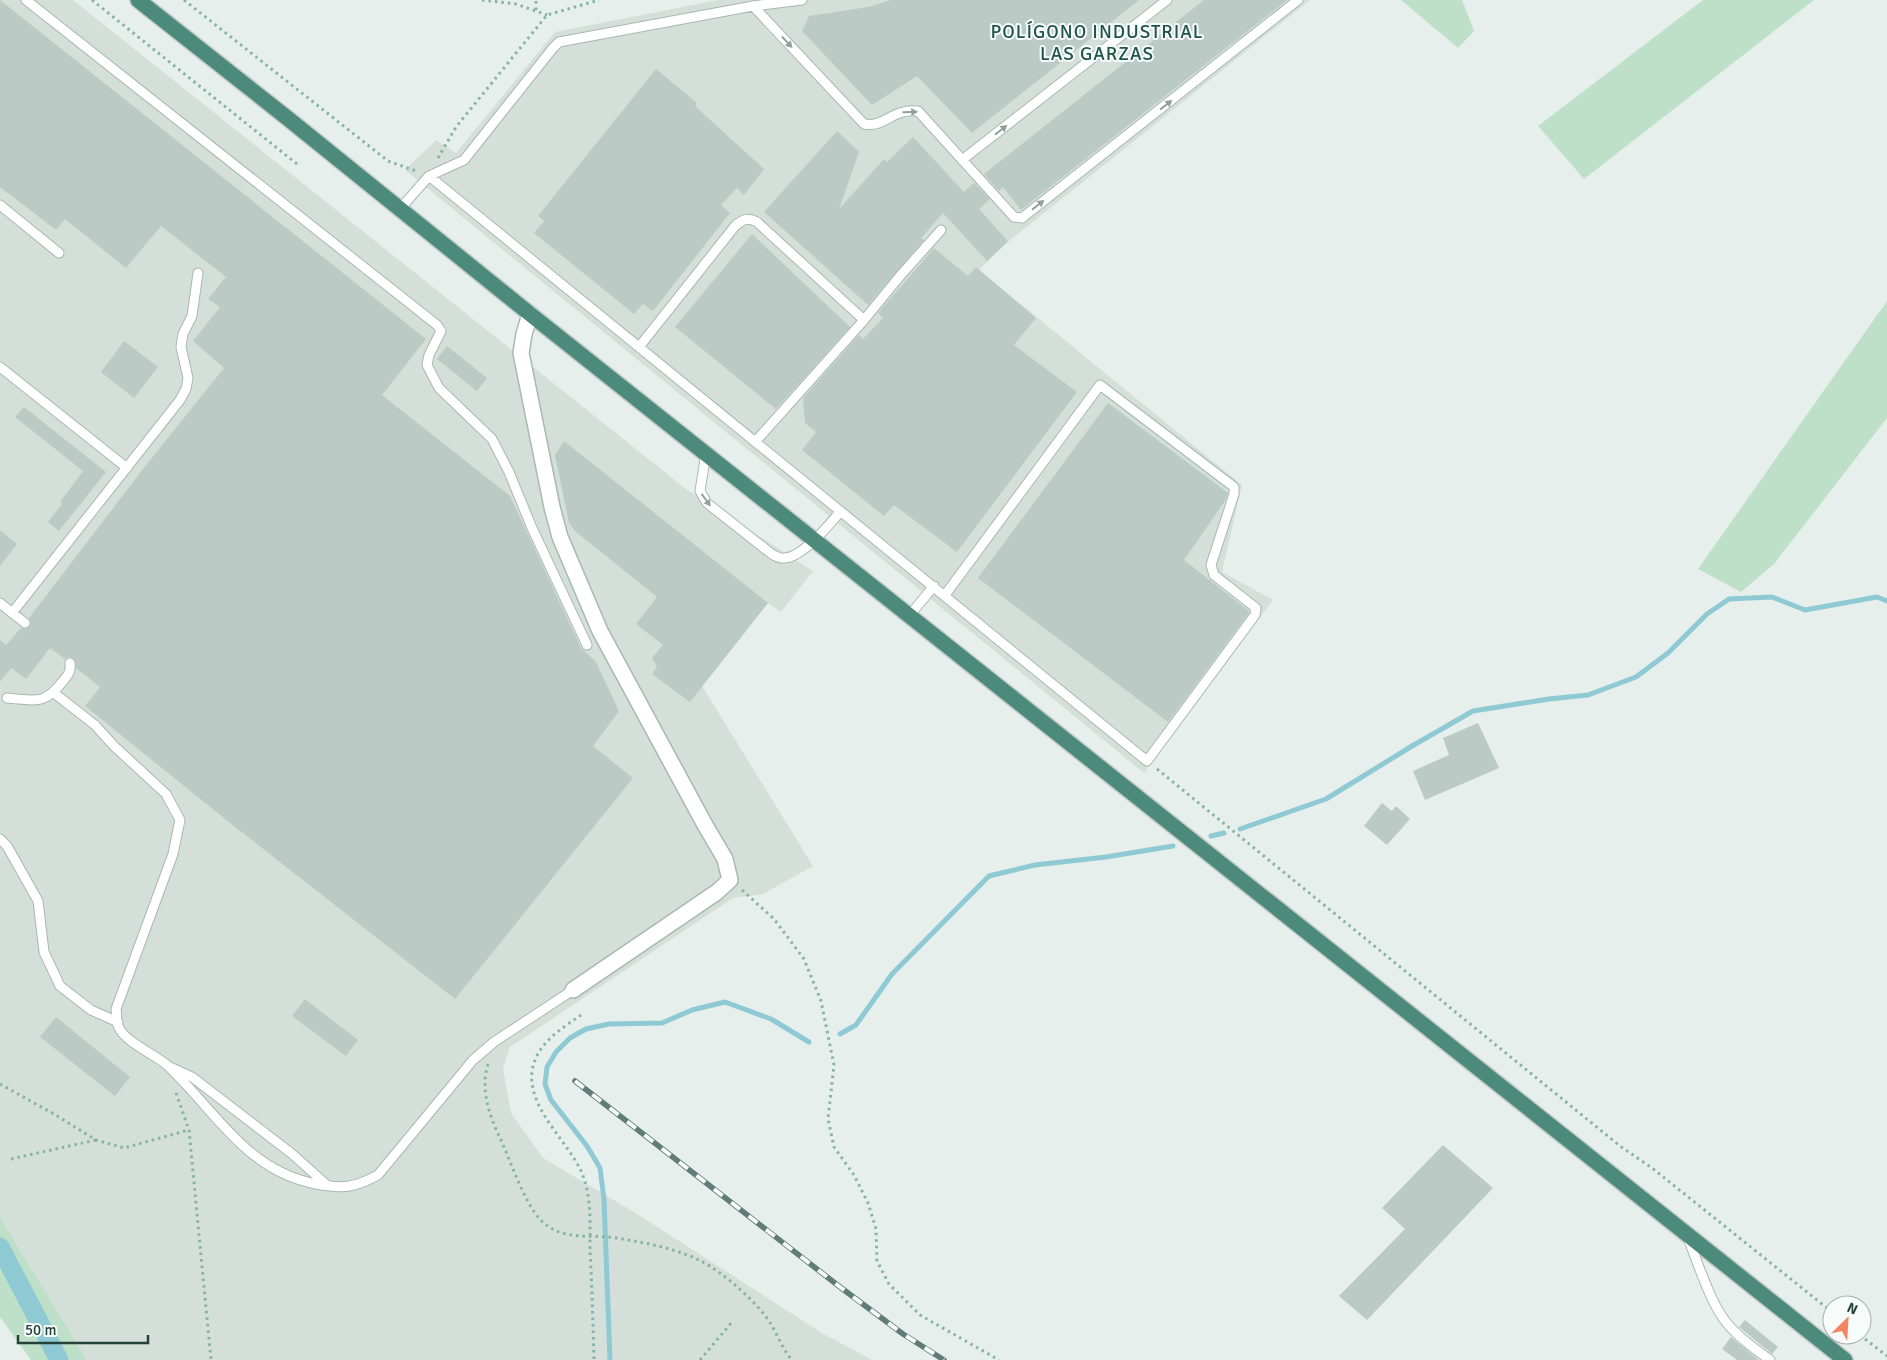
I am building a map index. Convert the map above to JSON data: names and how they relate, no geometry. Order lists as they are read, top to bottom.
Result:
{
  "districts": ["POLÍGONO INDUSTRIAL LAS GARZAS"],
  "scale_bar": "50 m",
  "north": "top right"
}
